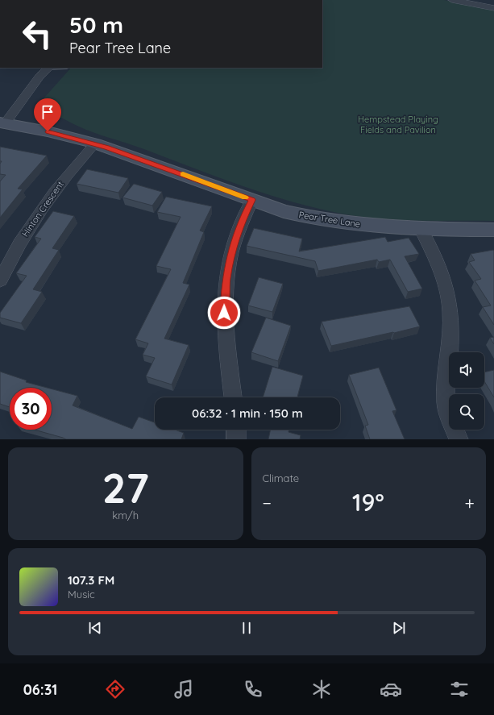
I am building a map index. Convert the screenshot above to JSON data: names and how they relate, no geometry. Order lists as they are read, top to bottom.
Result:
{
  "streets": {
    "street": ["Hinton Crescent", "Pear Tree Lane"]
  },
  "crossings": [
    ["Hinton Crescent", "Pear Tree Lane"]
  ],
  "parks": ["Hempstead Playing Fields and Pavilion"],
  "page": {
    "turn": ["50 m", "Pear Tree Lane"],
    "limit": "30",
    "trip": "06:32 · 1 min · 150 m",
    "tile": [
      ["27", "km/h"],
      "Climate"
    ],
    "heat": ["−", "19°", "+"],
    "song": ["107.3 FM", "Music"],
    "tabs": "06:31"
  }
}
